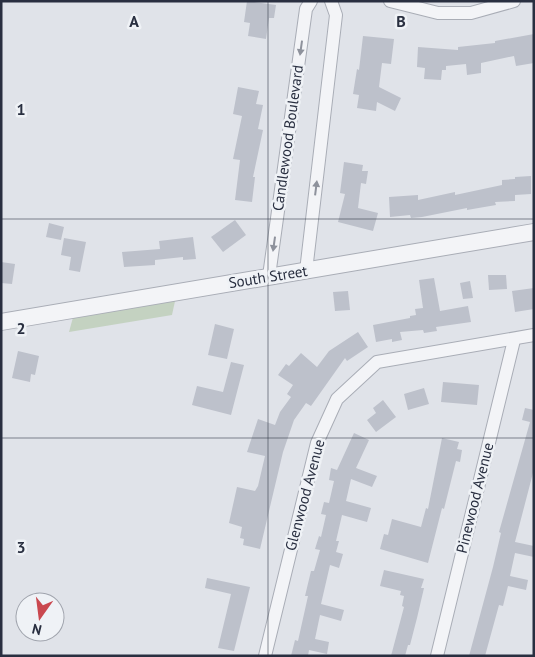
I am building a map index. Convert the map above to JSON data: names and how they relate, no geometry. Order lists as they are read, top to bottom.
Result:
{
  "streets": {
    "street": [
      "Candlewood Boulevard",
      "South Street",
      "Glenwood Avenue",
      "Pinewood Avenue"
    ]
  },
  "crossings": [
    ["Candlewood Boulevard", "South Street"],
    ["Glenwood Avenue", "Pinewood Avenue"]
  ],
  "north": "bottom",
  "grid": {
    "columns": ["A", "B"],
    "rows": ["1", "2", "3"]
  }
}
